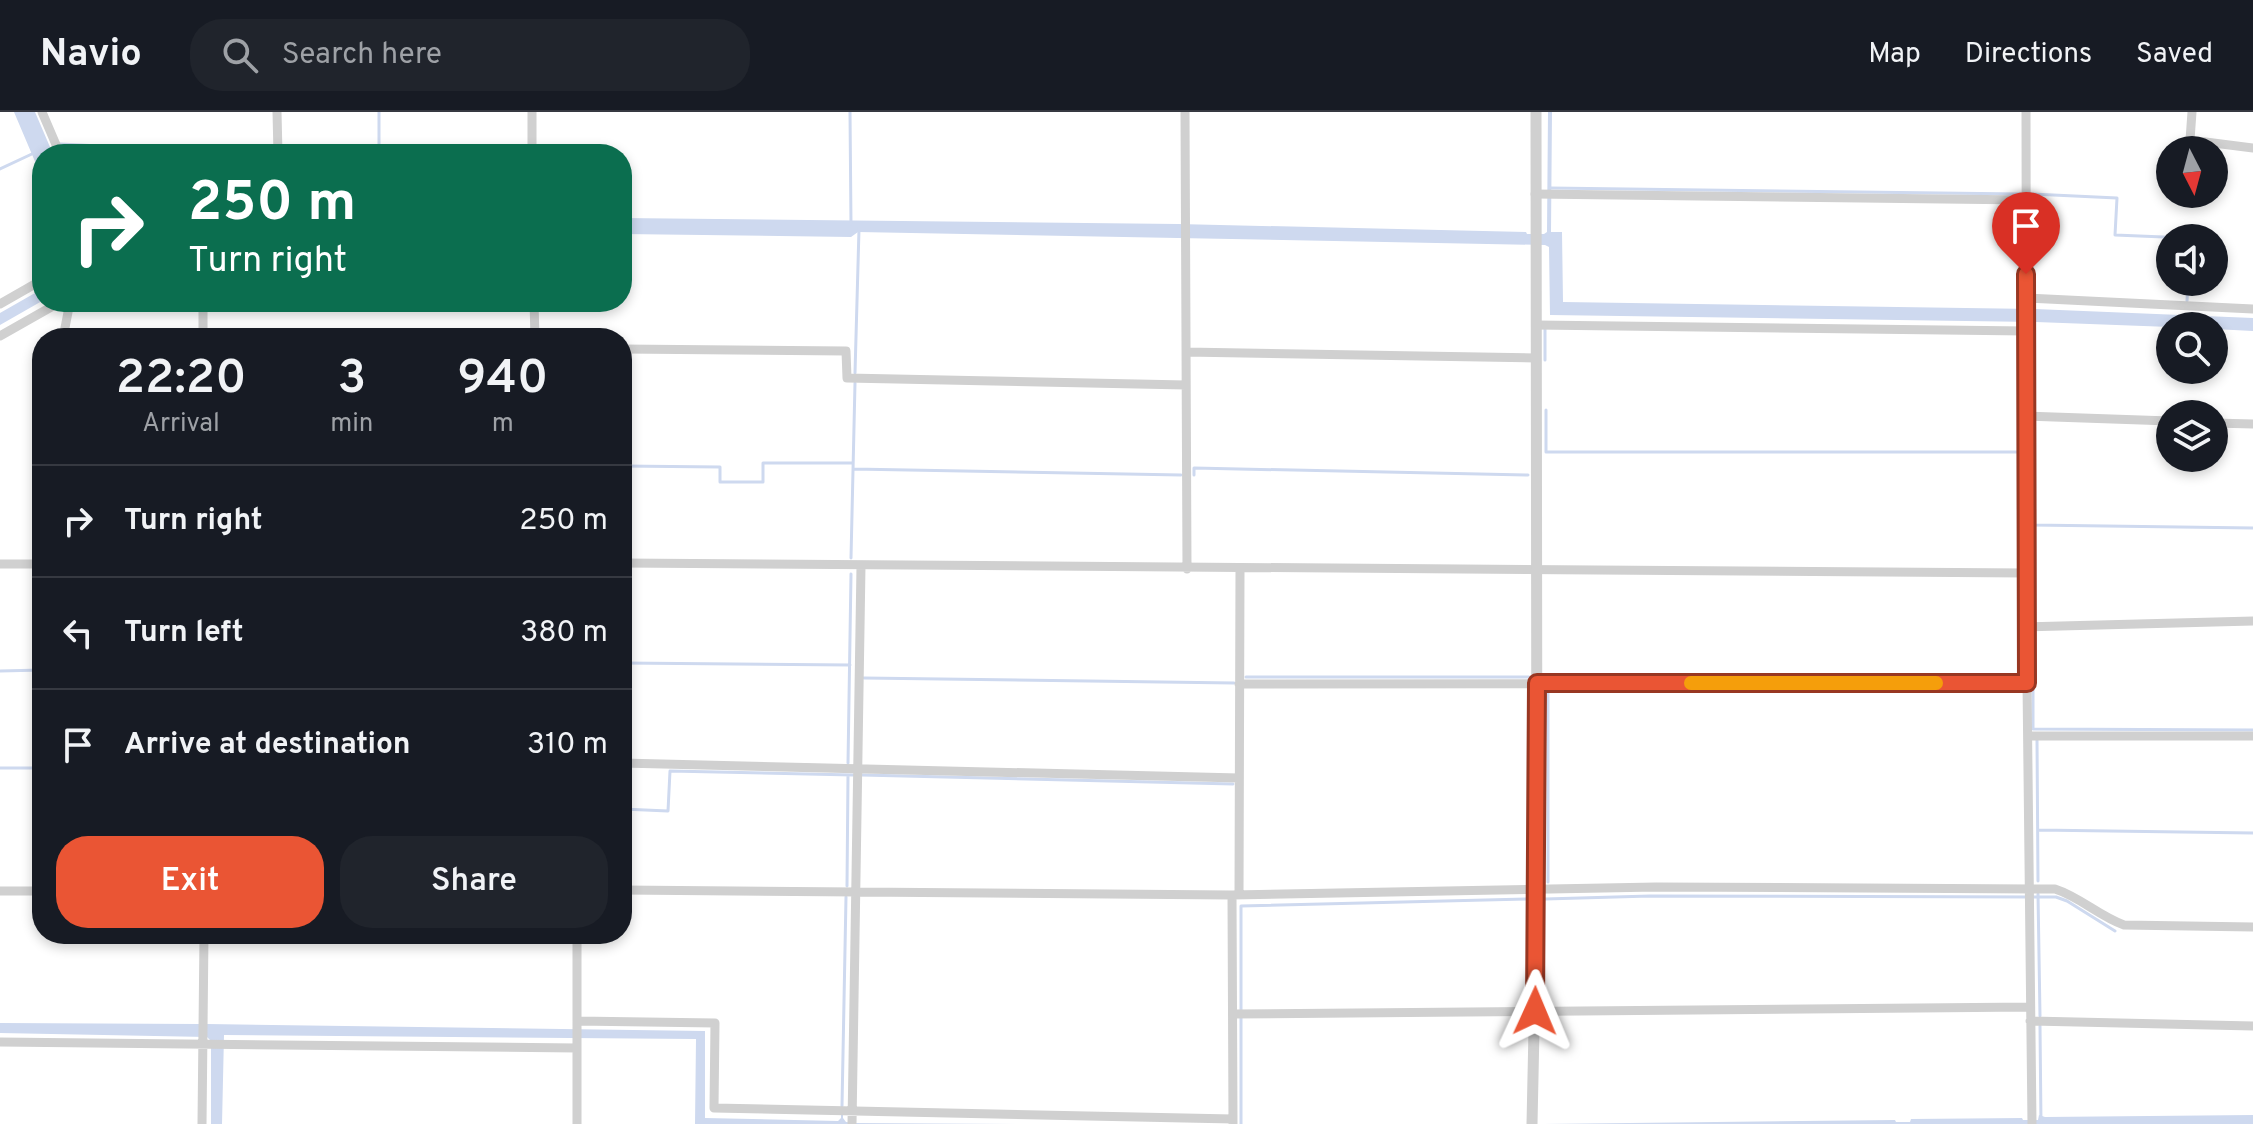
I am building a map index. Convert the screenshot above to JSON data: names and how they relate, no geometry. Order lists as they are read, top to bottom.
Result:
{
  "north": "bottom",
  "page": {
    "header": "Navio",
    "search": "Search here",
    "nav": ["Map", "Directions", "Saved"],
    "turn": ["250 m", "Turn right"],
    "eta": [
      "22:20",
      "Arrival",
      "3",
      "min",
      "940",
      "m"
    ],
    "list": [
      {
        "name": "Turn right",
        "value": "250 m"
      },
      {
        "name": "Turn left",
        "value": "380 m"
      },
      {
        "name": "Arrive at destination",
        "value": "310 m"
      }
    ],
    "buttons": ["Exit", "Share"]
  }
}
